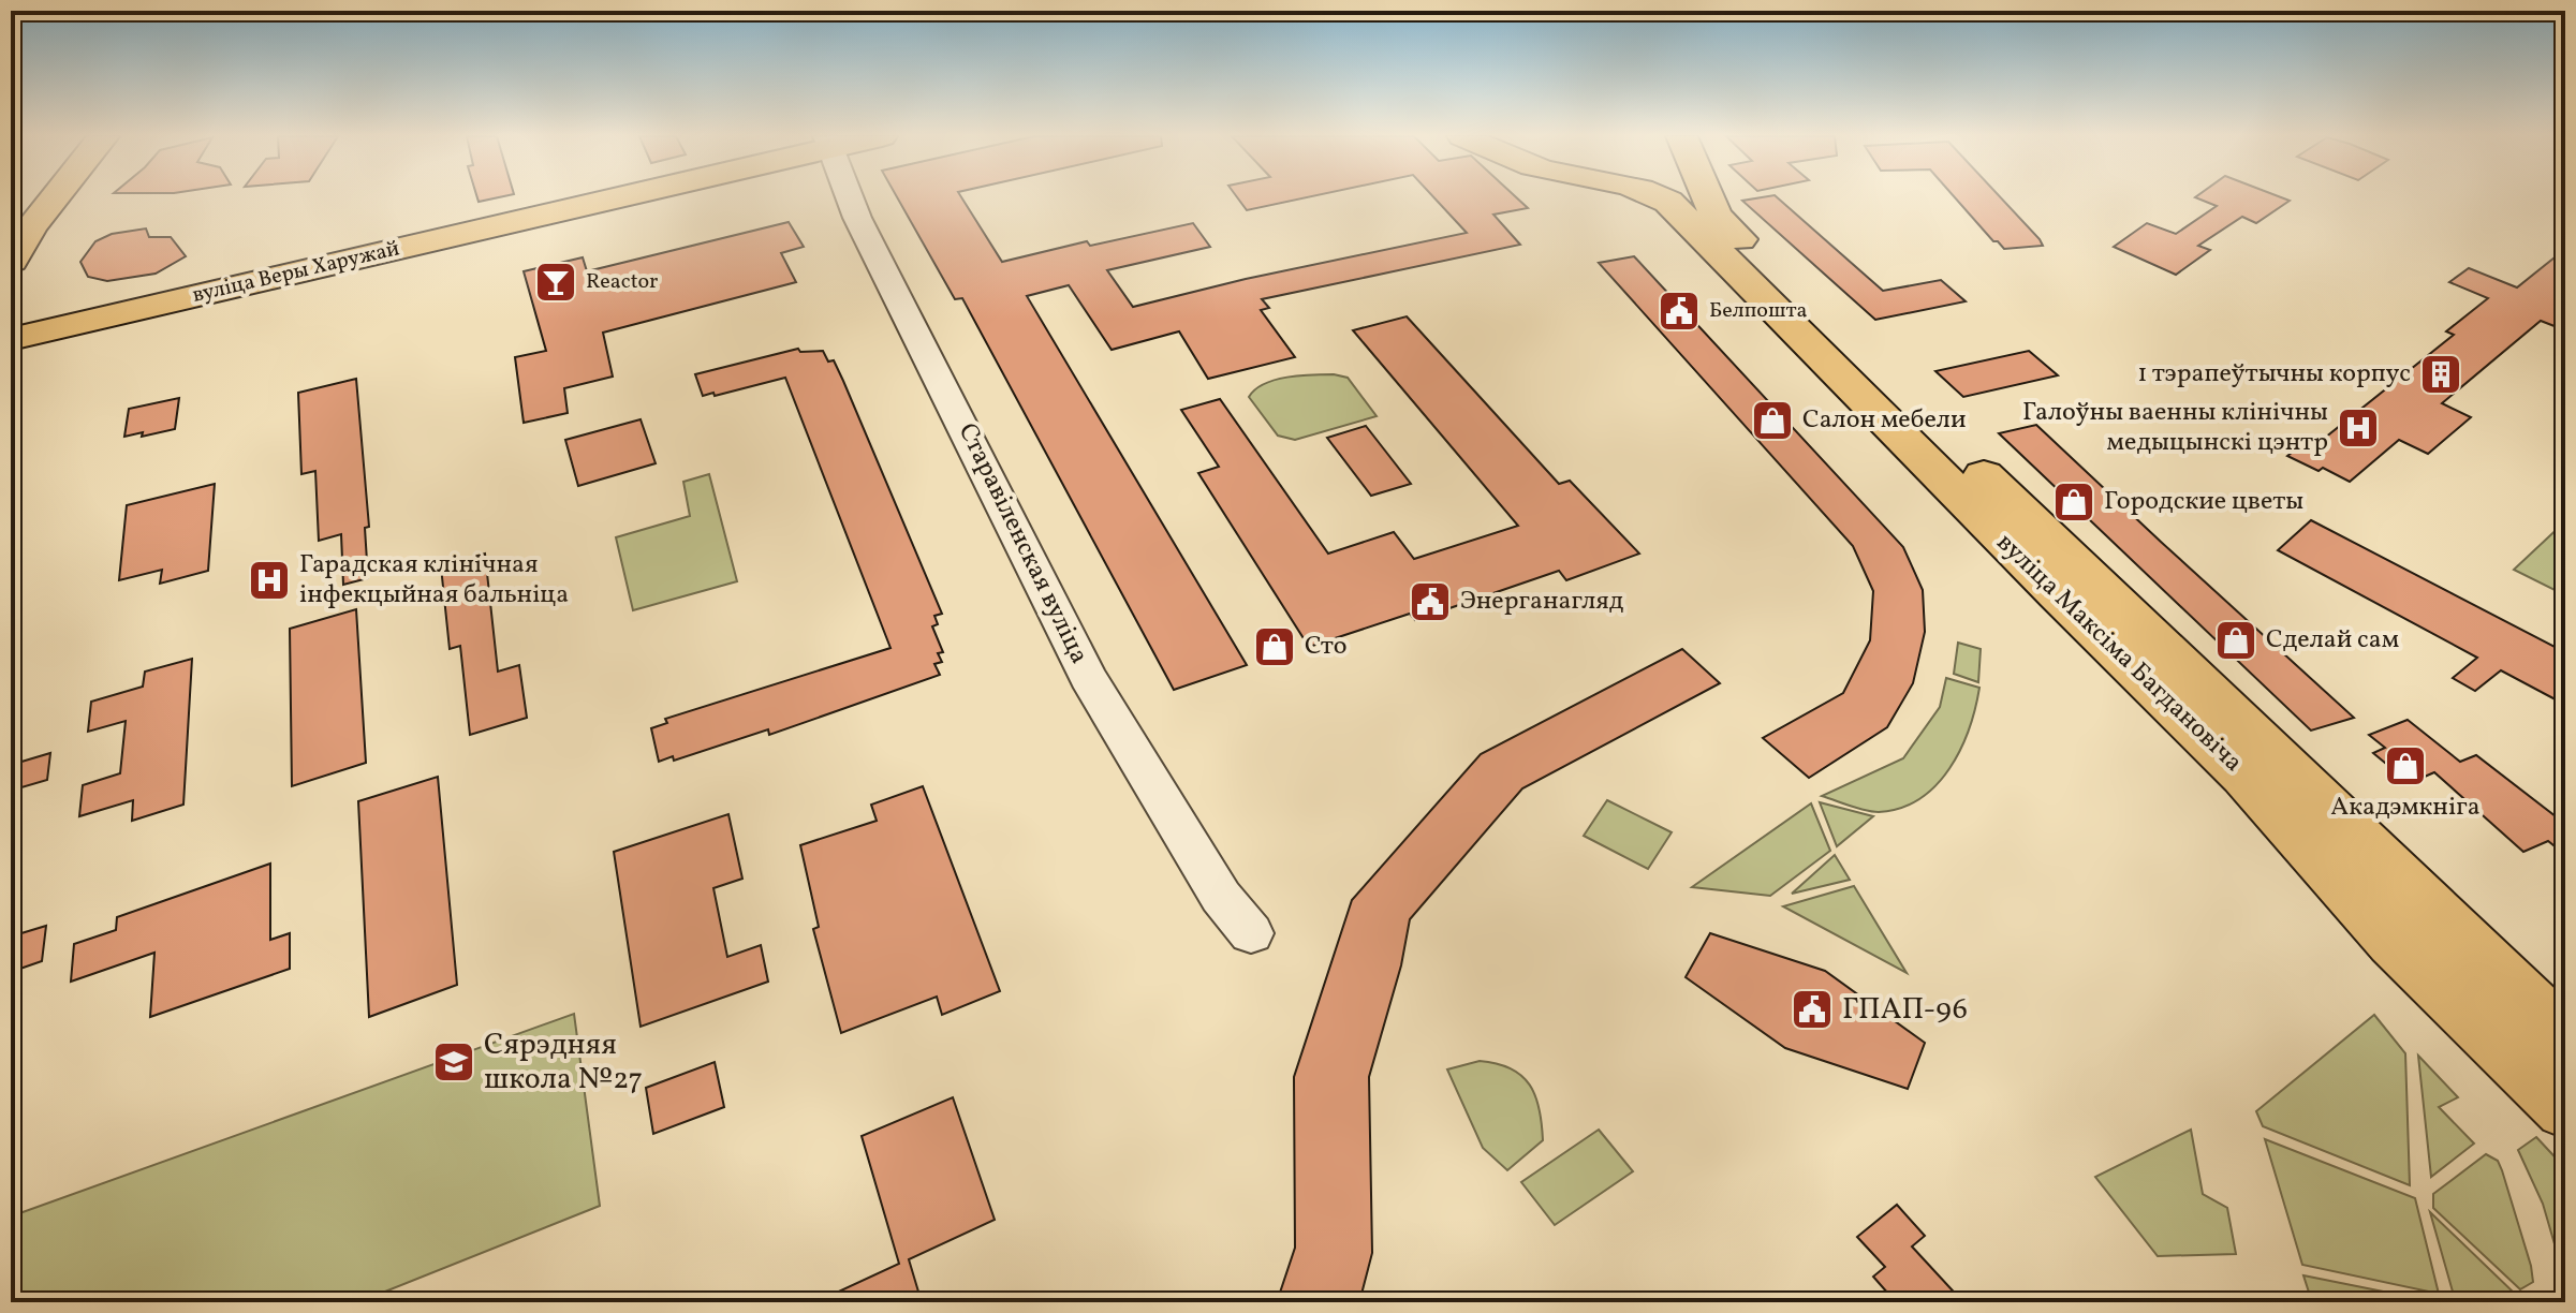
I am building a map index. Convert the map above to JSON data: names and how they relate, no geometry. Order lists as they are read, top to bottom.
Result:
{
  "streets": {
    "main road": ["вуліца Веры Харужай", "вуліца Максіма Багдановіча"],
    "street": ["Старавіленская вуліца"]
  },
  "places": {
    "bar": ["Reactor"],
    "public building": ["Белпошта", "Энерганагляд", "ГПАП-96"],
    "building": ["1 тэрапеўтычны корпус"],
    "shop": [
      "Салон мебели",
      "Городские цветы",
      "Сделай сам",
      "Сто",
      "Акадэмкніга"
    ],
    "hospital": ["Галоўны ваенны клінічны медыцынскі цэнтр", "Гарадская клінічная інфекцыйная бальніца"],
    "school or university": ["Сярэдняя школа №27"]
  }
}
